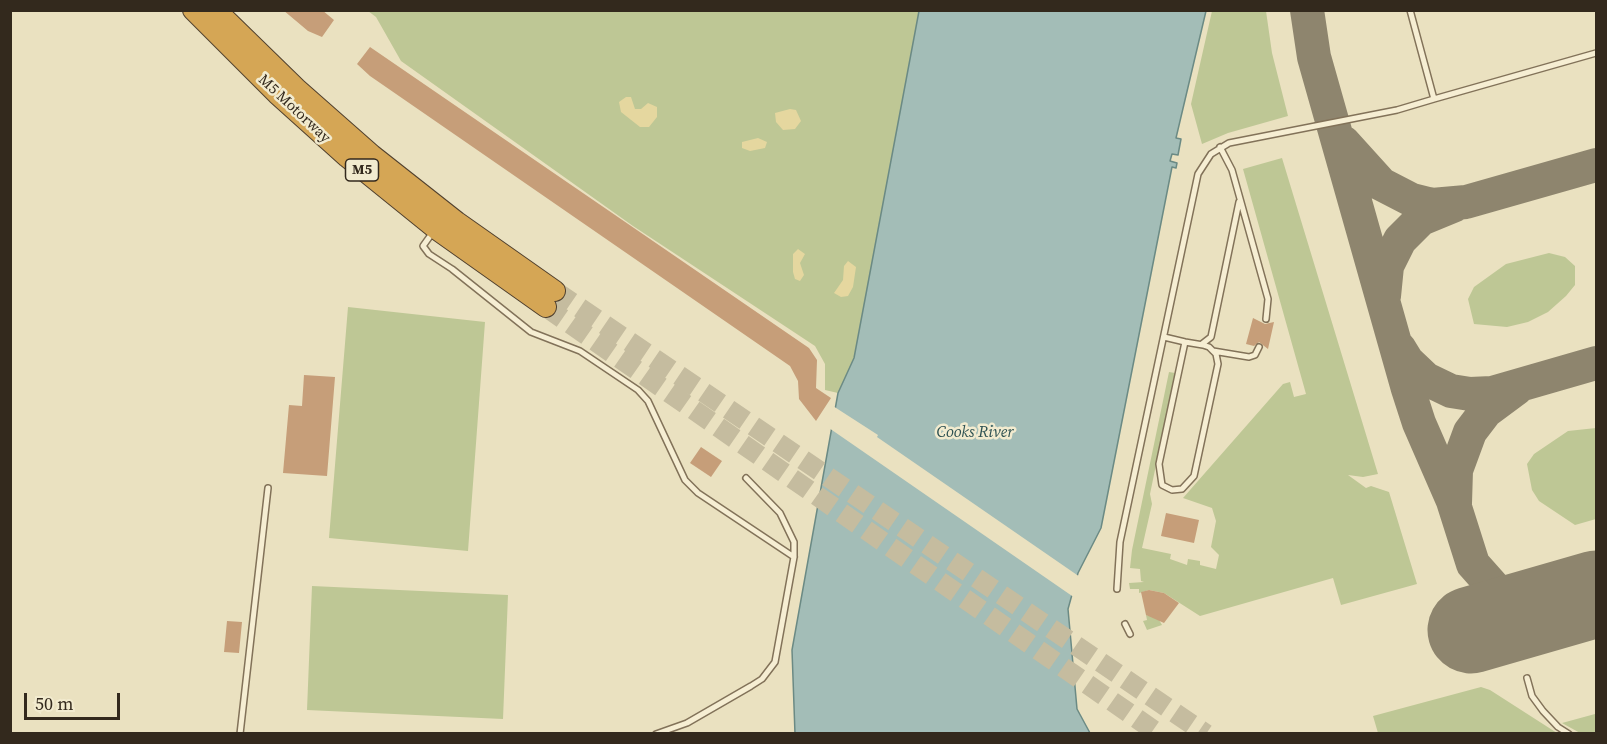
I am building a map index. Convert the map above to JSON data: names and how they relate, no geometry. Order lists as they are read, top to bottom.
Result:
{
  "streets": {
    "highway": ["M5 Motorway", "M5"]
  },
  "water": ["Cooks River"],
  "scale_bar": "50 m"
}
